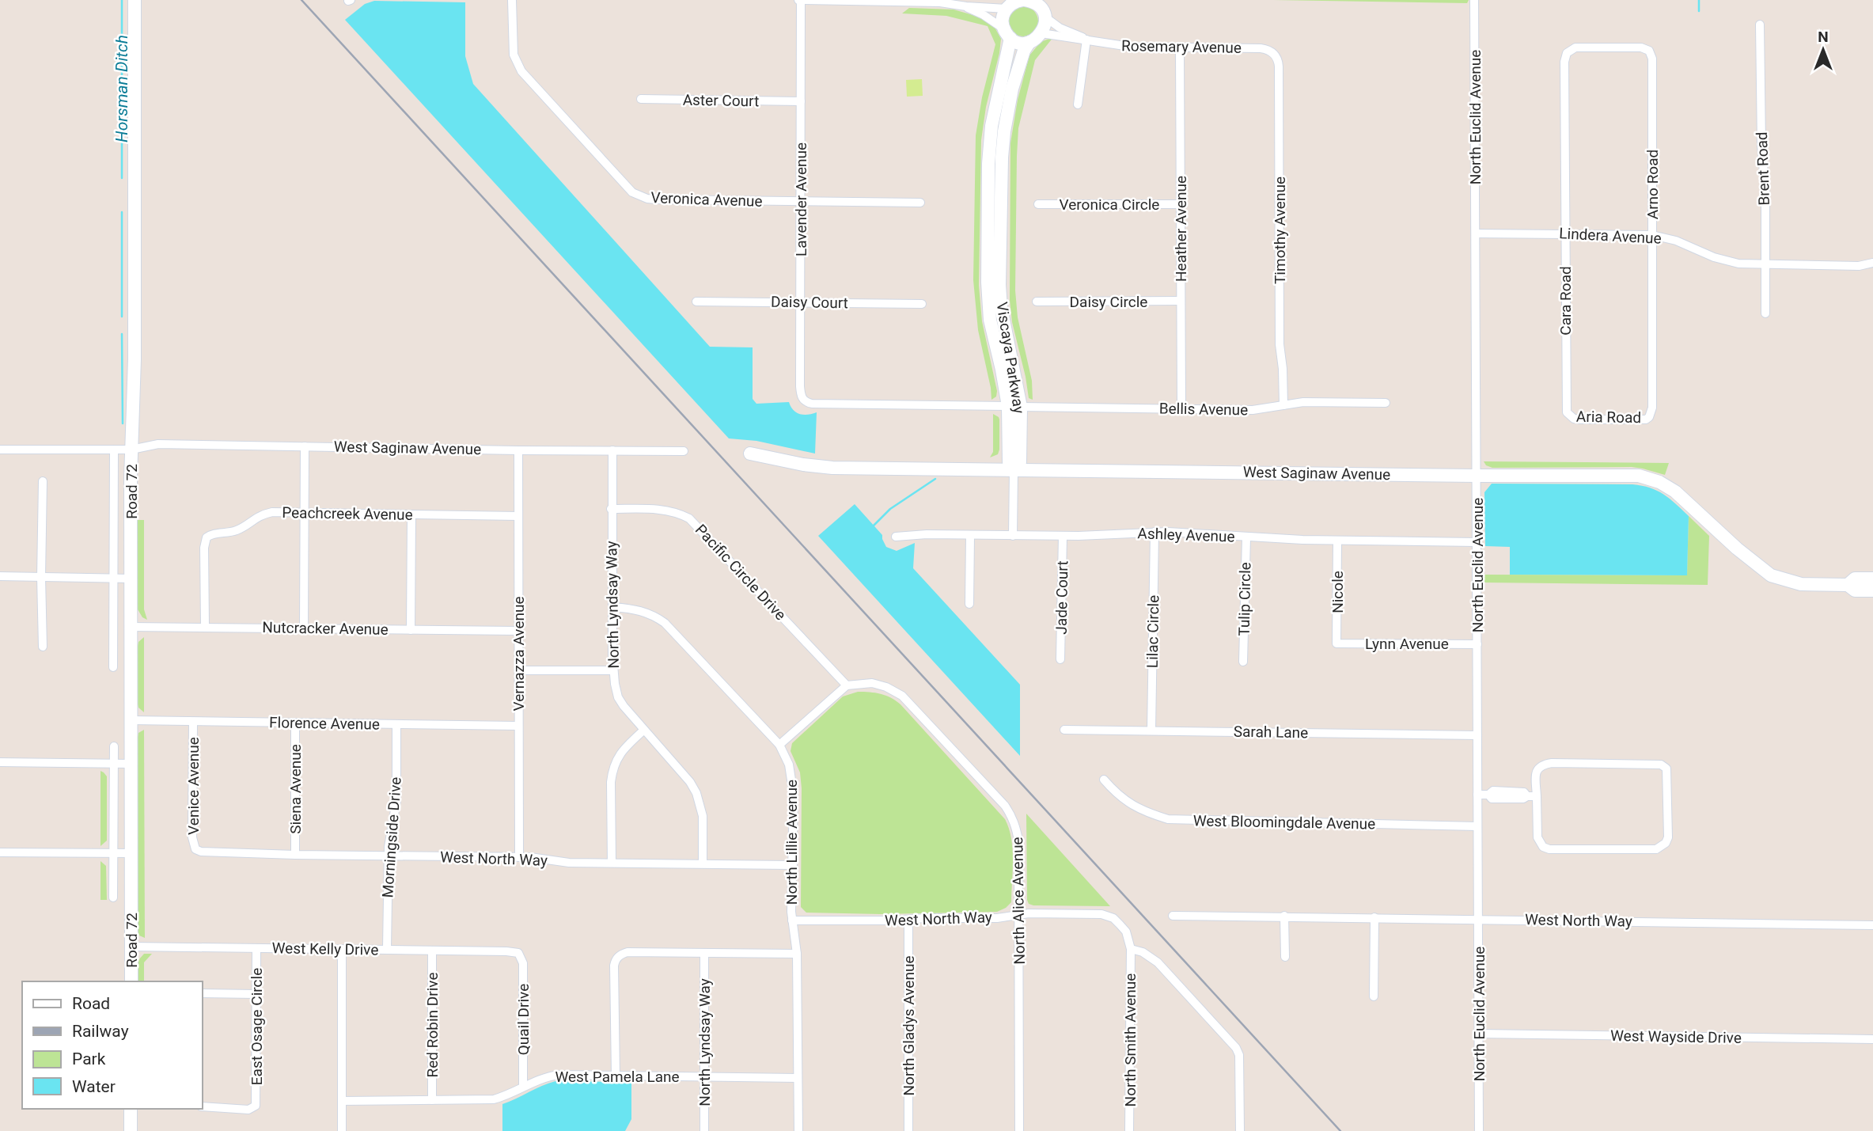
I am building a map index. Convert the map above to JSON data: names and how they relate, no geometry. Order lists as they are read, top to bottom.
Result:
{
  "streets": {
    "street": [
      "Rosemary Avenue",
      "Aster Court",
      "North Euclid Avenue",
      "Brent Road",
      "Arno Road",
      "Veronica Avenue",
      "Lavender Avenue",
      "Veronica Circle",
      "Heather Avenue",
      "Timothy Avenue",
      "Lindera Avenue",
      "Cara Road",
      "Daisy Circle",
      "Daisy Court",
      "Viscaya Parkway",
      "Bellis Avenue",
      "Aria Road",
      "West Saginaw Avenue",
      "Road 72",
      "Peachcreek Avenue",
      "Ashley Avenue",
      "Pacific Circle Drive",
      "Nicole",
      "Jade Court",
      "Tulip Circle",
      "North Lyndsay Way",
      "Nutcracker Avenue",
      "Lilac Circle",
      "Lynn Avenue",
      "Vernazza Avenue",
      "Florence Avenue",
      "Sarah Lane",
      "Venice Avenue",
      "Siena Avenue",
      "West Bloomingdale Avenue",
      "Morningside Drive",
      "North Lillie Avenue",
      "West North Way",
      "North Alice Avenue",
      "West Kelly Drive",
      "Quail Drive",
      "Red Robin Drive",
      "North Gladys Avenue",
      "East Osage Circle",
      "West Wayside Drive",
      "North Smith Avenue",
      "West Pamela Lane"
    ]
  },
  "crossings": [
    ["Rosemary Avenue", "Heather Avenue"],
    ["Rosemary Avenue", "Timothy Avenue"],
    ["Rosemary Avenue", "Viscaya Parkway"],
    ["Aster Court", "Lavender Avenue"],
    ["North Euclid Avenue", "Lindera Avenue"],
    ["North Euclid Avenue", "West Saginaw Avenue"],
    ["North Euclid Avenue", "Ashley Avenue"],
    ["North Euclid Avenue", "Lynn Avenue"],
    ["North Euclid Avenue", "Sarah Lane"],
    ["North Euclid Avenue", "West Bloomingdale Avenue"],
    ["North Euclid Avenue", "West North Way"],
    ["North Euclid Avenue", "West Wayside Drive"],
    ["Brent Road", "Lindera Avenue"],
    ["Arno Road", "Lindera Avenue"],
    ["Arno Road", "Cara Road"],
    ["Arno Road", "Aria Road"],
    ["Veronica Avenue", "Lavender Avenue"],
    ["Lavender Avenue", "Daisy Court"],
    ["Lavender Avenue", "Bellis Avenue"],
    ["Veronica Circle", "Heather Avenue"],
    ["Heather Avenue", "Daisy Circle"],
    ["Heather Avenue", "Bellis Avenue"],
    ["Timothy Avenue", "Bellis Avenue"],
    ["Lindera Avenue", "Cara Road"],
    ["Cara Road", "Aria Road"],
    ["Viscaya Parkway", "Bellis Avenue"],
    ["Viscaya Parkway", "West Saginaw Avenue"],
    ["West Saginaw Avenue", "Road 72"],
    ["West Saginaw Avenue", "North Lyndsay Way"],
    ["West Saginaw Avenue", "Vernazza Avenue"],
    ["Road 72", "Nutcracker Avenue"],
    ["Road 72", "Florence Avenue"],
    ["Road 72", "West Kelly Drive"],
    ["Peachcreek Avenue", "Nutcracker Avenue"],
    ["Peachcreek Avenue", "Vernazza Avenue"],
    ["Ashley Avenue", "Nicole"],
    ["Ashley Avenue", "Jade Court"],
    ["Ashley Avenue", "Tulip Circle"],
    ["Ashley Avenue", "Lilac Circle"],
    ["Pacific Circle Drive", "North Lyndsay Way"],
    ["Pacific Circle Drive", "North Alice Avenue"],
    ["Nicole", "Lynn Avenue"],
    ["North Lyndsay Way", "North Lillie Avenue"],
    ["North Lyndsay Way", "West North Way"],
    ["North Lyndsay Way", "West Pamela Lane"],
    ["Nutcracker Avenue", "Vernazza Avenue"],
    ["Lilac Circle", "Sarah Lane"],
    ["Vernazza Avenue", "Florence Avenue"],
    ["Vernazza Avenue", "West North Way"],
    ["Florence Avenue", "Venice Avenue"],
    ["Florence Avenue", "Siena Avenue"],
    ["Florence Avenue", "Morningside Drive"],
    ["Venice Avenue", "West North Way"],
    ["Siena Avenue", "West North Way"],
    ["Morningside Drive", "West North Way"],
    ["Morningside Drive", "West Kelly Drive"],
    ["North Lillie Avenue", "West North Way"],
    ["North Lillie Avenue", "West Pamela Lane"],
    ["West North Way", "North Alice Avenue"],
    ["West North Way", "North Gladys Avenue"],
    ["West North Way", "North Smith Avenue"],
    ["West Kelly Drive", "Quail Drive"],
    ["West Kelly Drive", "Red Robin Drive"],
    ["West Kelly Drive", "East Osage Circle"],
    ["Quail Drive", "West Pamela Lane"],
    ["Red Robin Drive", "West Pamela Lane"]
  ],
  "water": ["Horsman Ditch"],
  "legend": [
    "Road",
    "Railway",
    "Park",
    "Water"
  ],
  "north": "top"
}
